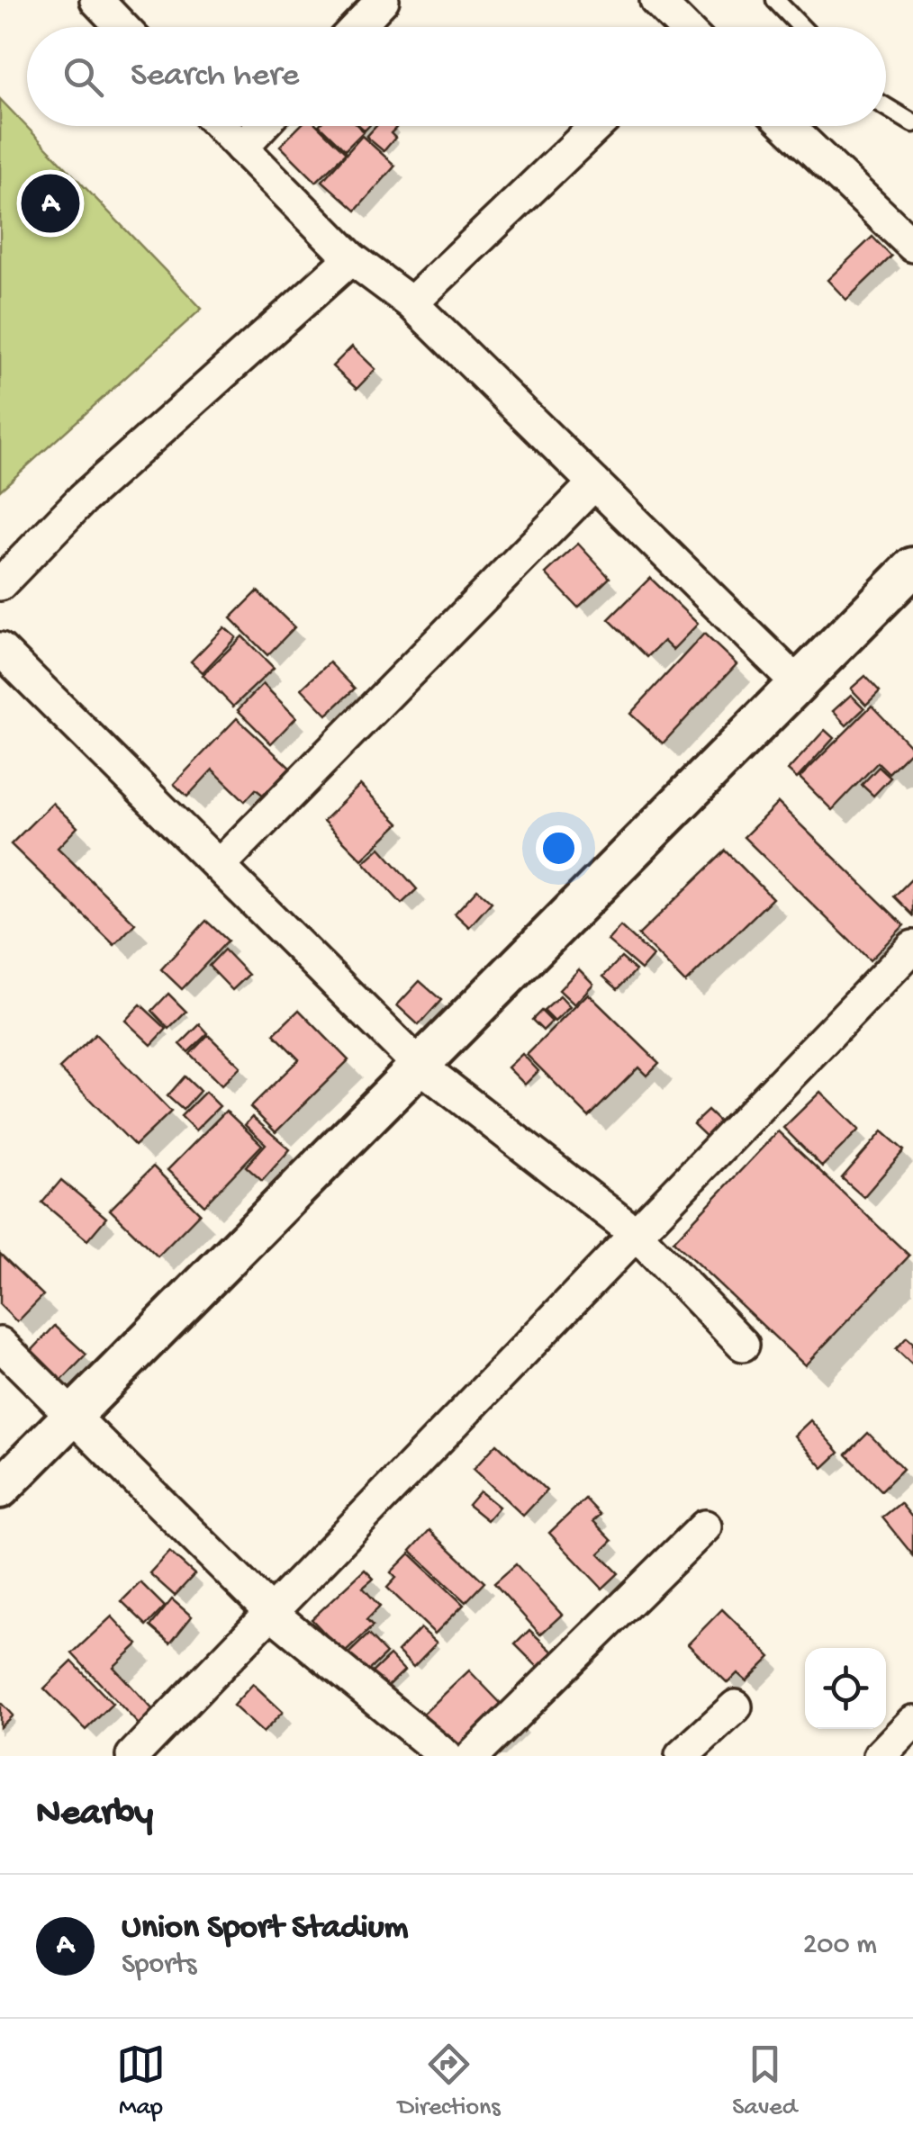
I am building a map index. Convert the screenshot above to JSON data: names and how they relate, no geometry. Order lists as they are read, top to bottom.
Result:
{
  "page": {
    "search": "Search here",
    "pins": "A",
    "heading": "Nearby",
    "list": [
      {
        "mark": "A",
        "name": "Union Sport Stadium",
        "note": "Sports",
        "value": "200 m"
      }
    ],
    "nav": ["Map", "Directions", "Saved"]
  }
}
